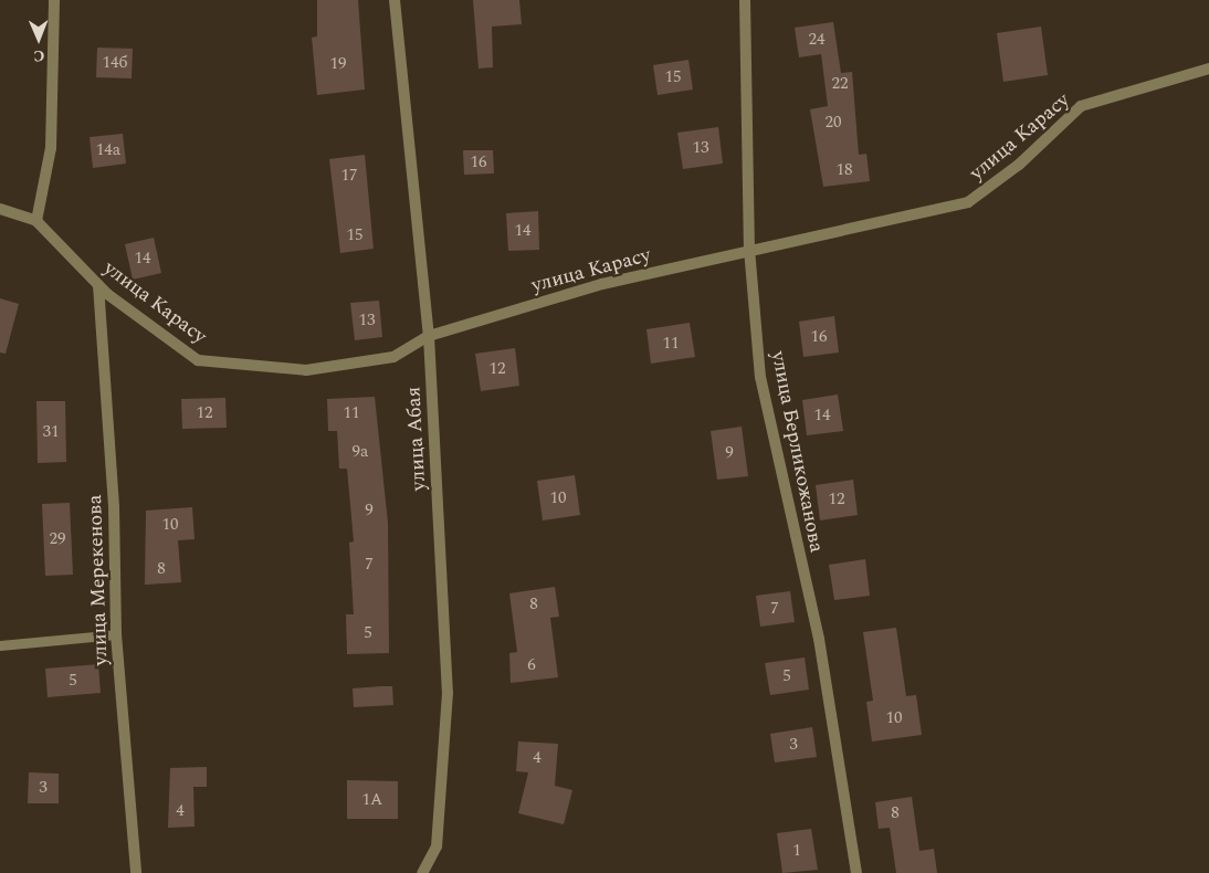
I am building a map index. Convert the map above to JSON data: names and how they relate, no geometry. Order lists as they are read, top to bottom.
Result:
{
  "streets": {
    "street": [
      "улица Карасу",
      "улица Абая",
      "улица Берликожанова",
      "улица Мерекенова"
    ]
  },
  "crossings": [
    ["улица Карасу", "улица Абая"],
    ["улица Карасу", "улица Берликожанова"],
    ["улица Карасу", "улица Мерекенова"]
  ],
  "house_numbers": [
    "24",
    "14б",
    "19",
    "15",
    "22",
    "20",
    "13",
    "14а",
    "16",
    "18",
    "17",
    "14",
    "15",
    "14",
    "13",
    "16",
    "11",
    "12",
    "12",
    "11",
    "14",
    "31",
    "9а",
    "9",
    "10",
    "12",
    "9",
    "10",
    "29",
    "7",
    "8",
    "8",
    "7",
    "5",
    "6",
    "5",
    "5",
    "10",
    "3",
    "4",
    "3",
    "1А",
    "4",
    "8",
    "1"
  ],
  "north": "bottom"
}
